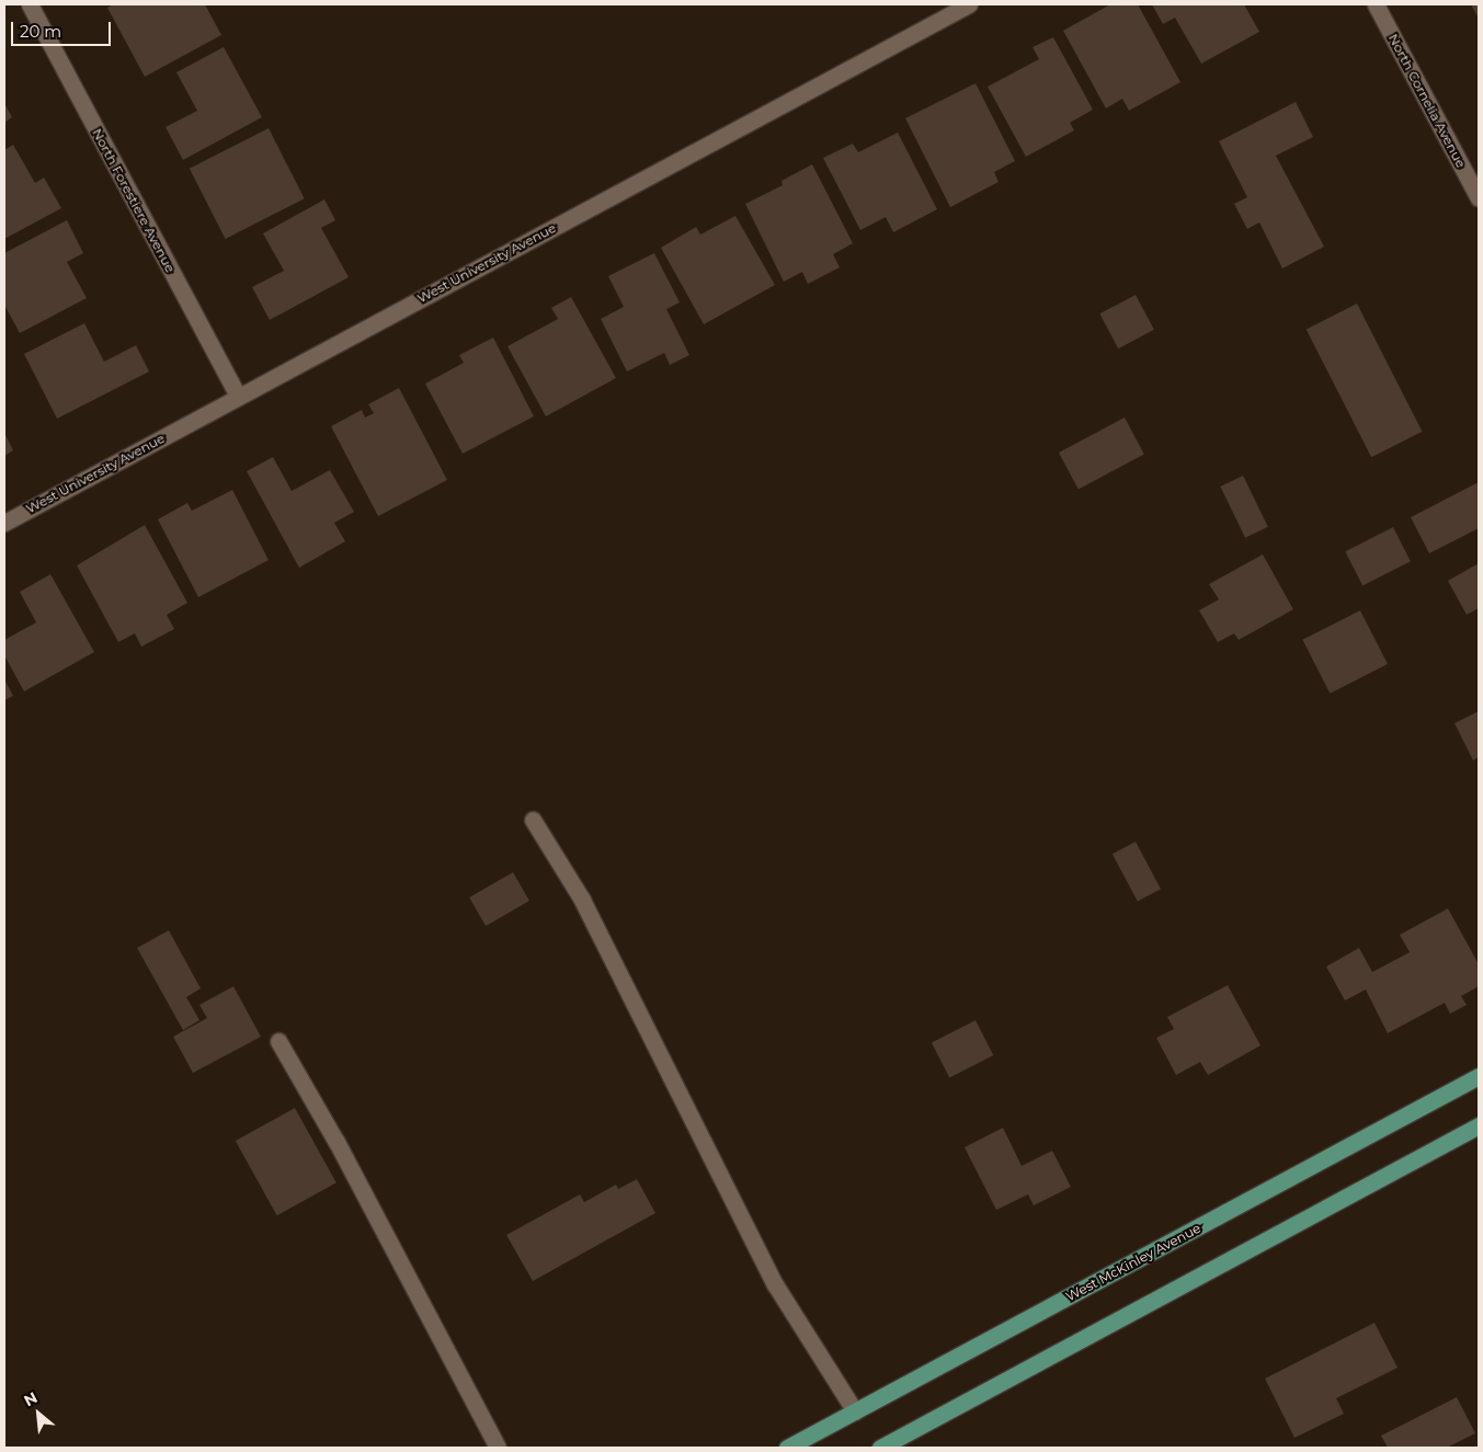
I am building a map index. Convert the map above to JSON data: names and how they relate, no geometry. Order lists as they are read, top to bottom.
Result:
{
  "streets": {
    "main road": ["West McKinley Avenue"],
    "street": ["North Cornelia Avenue", "North Forestiere Avenue", "West University Avenue"]
  },
  "crossings": [
    ["North Forestiere Avenue", "West University Avenue"]
  ],
  "scale_bar": "20 m",
  "north": "top left"
}
